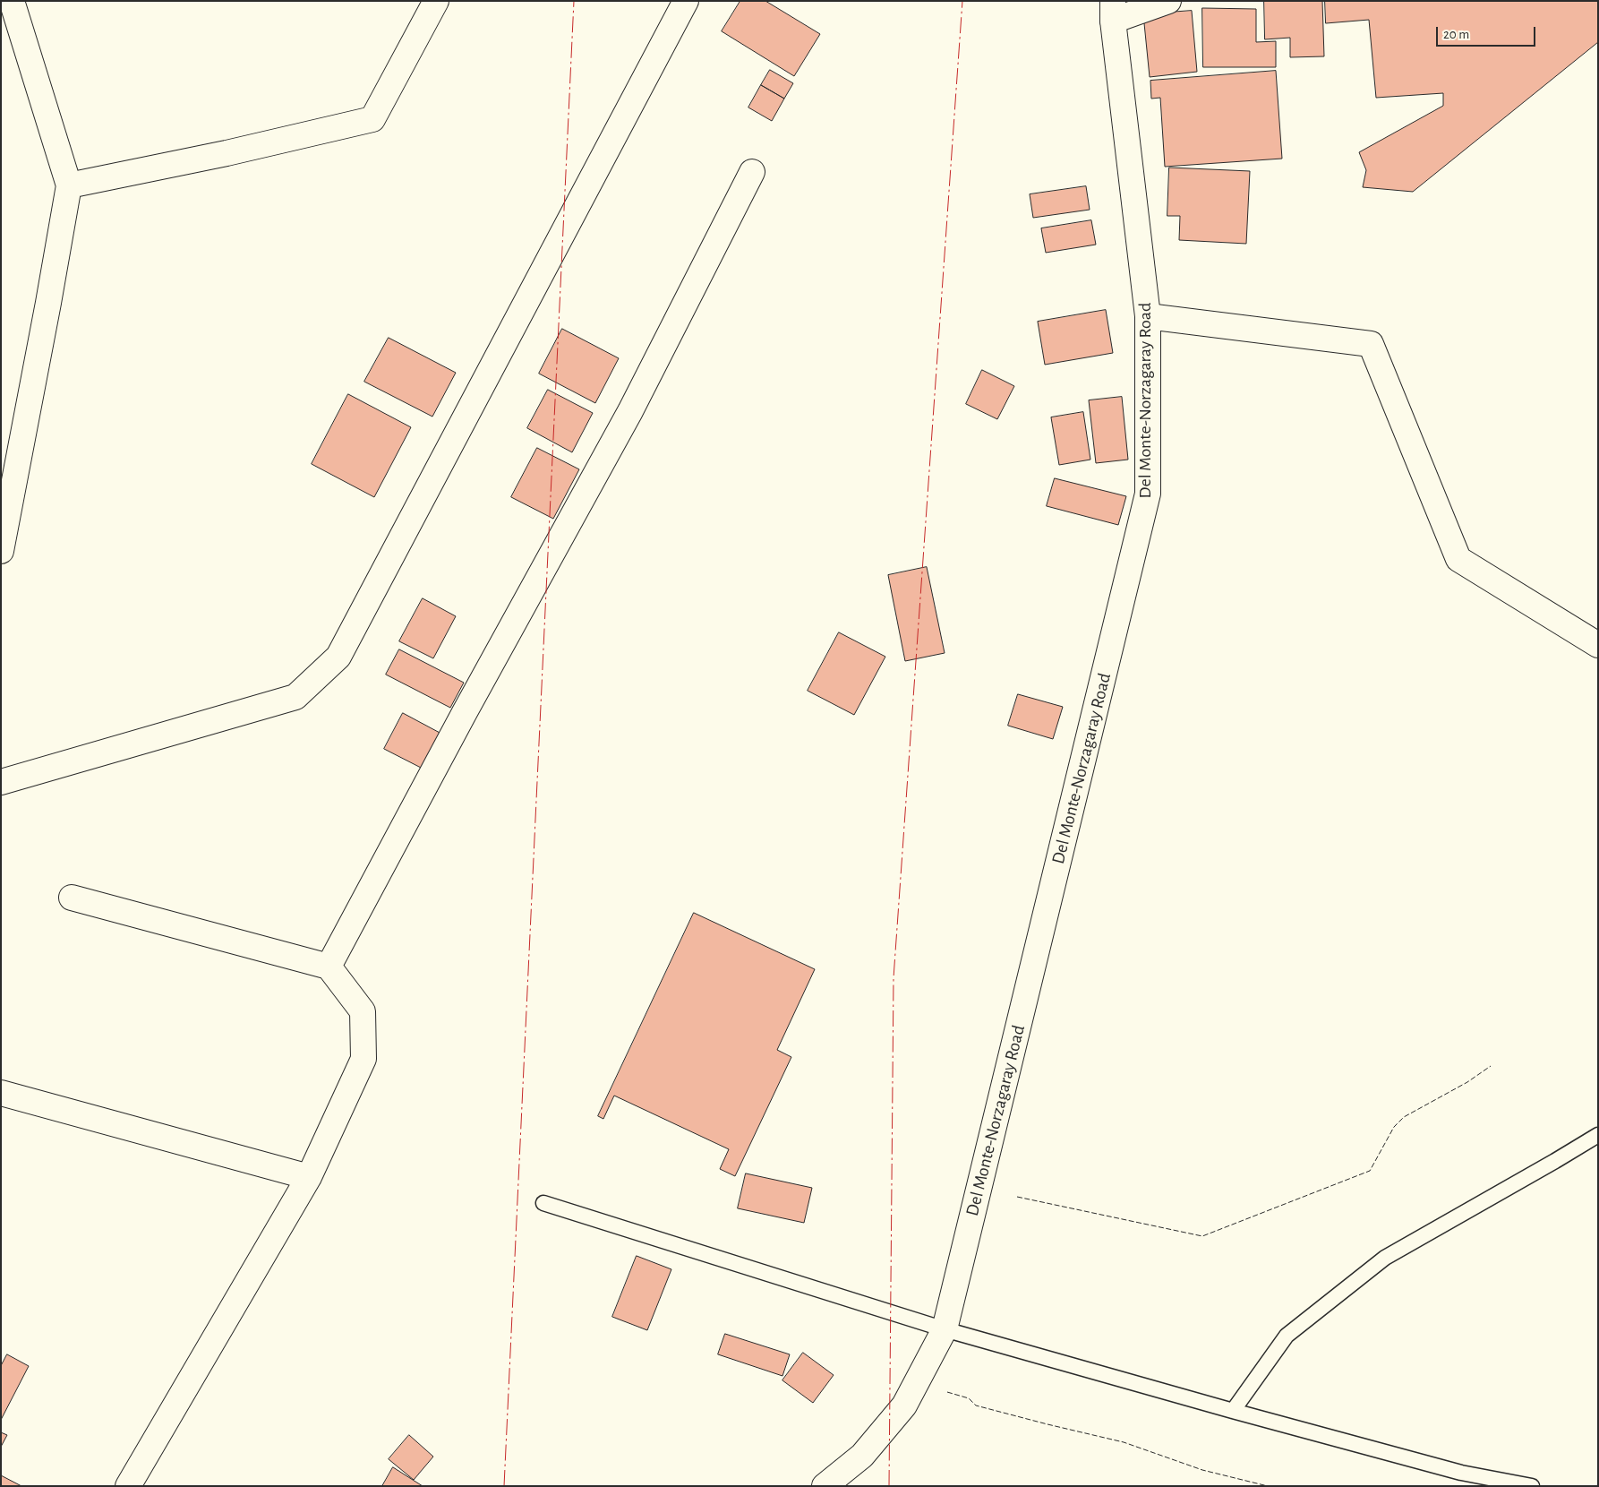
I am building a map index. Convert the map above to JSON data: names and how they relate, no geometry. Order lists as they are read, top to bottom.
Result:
{
  "streets": {
    "street": ["Del Monte-Norzagaray Road"]
  },
  "scale_bar": "20 m"
}
